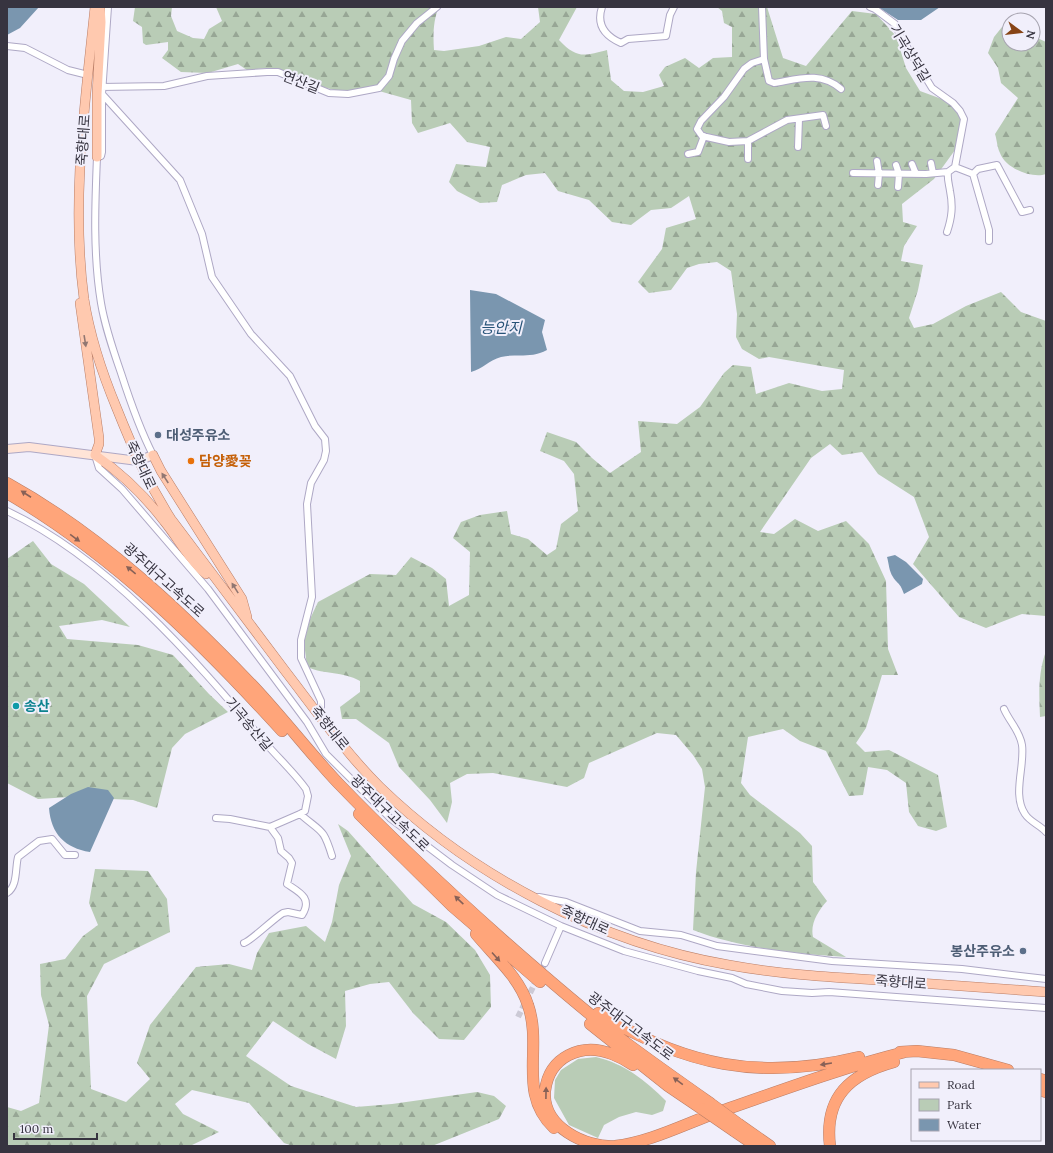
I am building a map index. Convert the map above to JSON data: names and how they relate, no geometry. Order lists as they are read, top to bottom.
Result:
{
  "streets": {
    "highway": ["광주대구고속도로"],
    "main road": ["죽향대로"],
    "street": ["기곡상덕길", "연산길", "기곡송산길"]
  },
  "water": ["능안지"],
  "places": [
    "대성주유소",
    "담양愛꽂",
    "송산",
    "봉산주유소"
  ],
  "legend": ["Road", "Park", "Water"],
  "scale_bar": "100 m",
  "north": "right"
}
